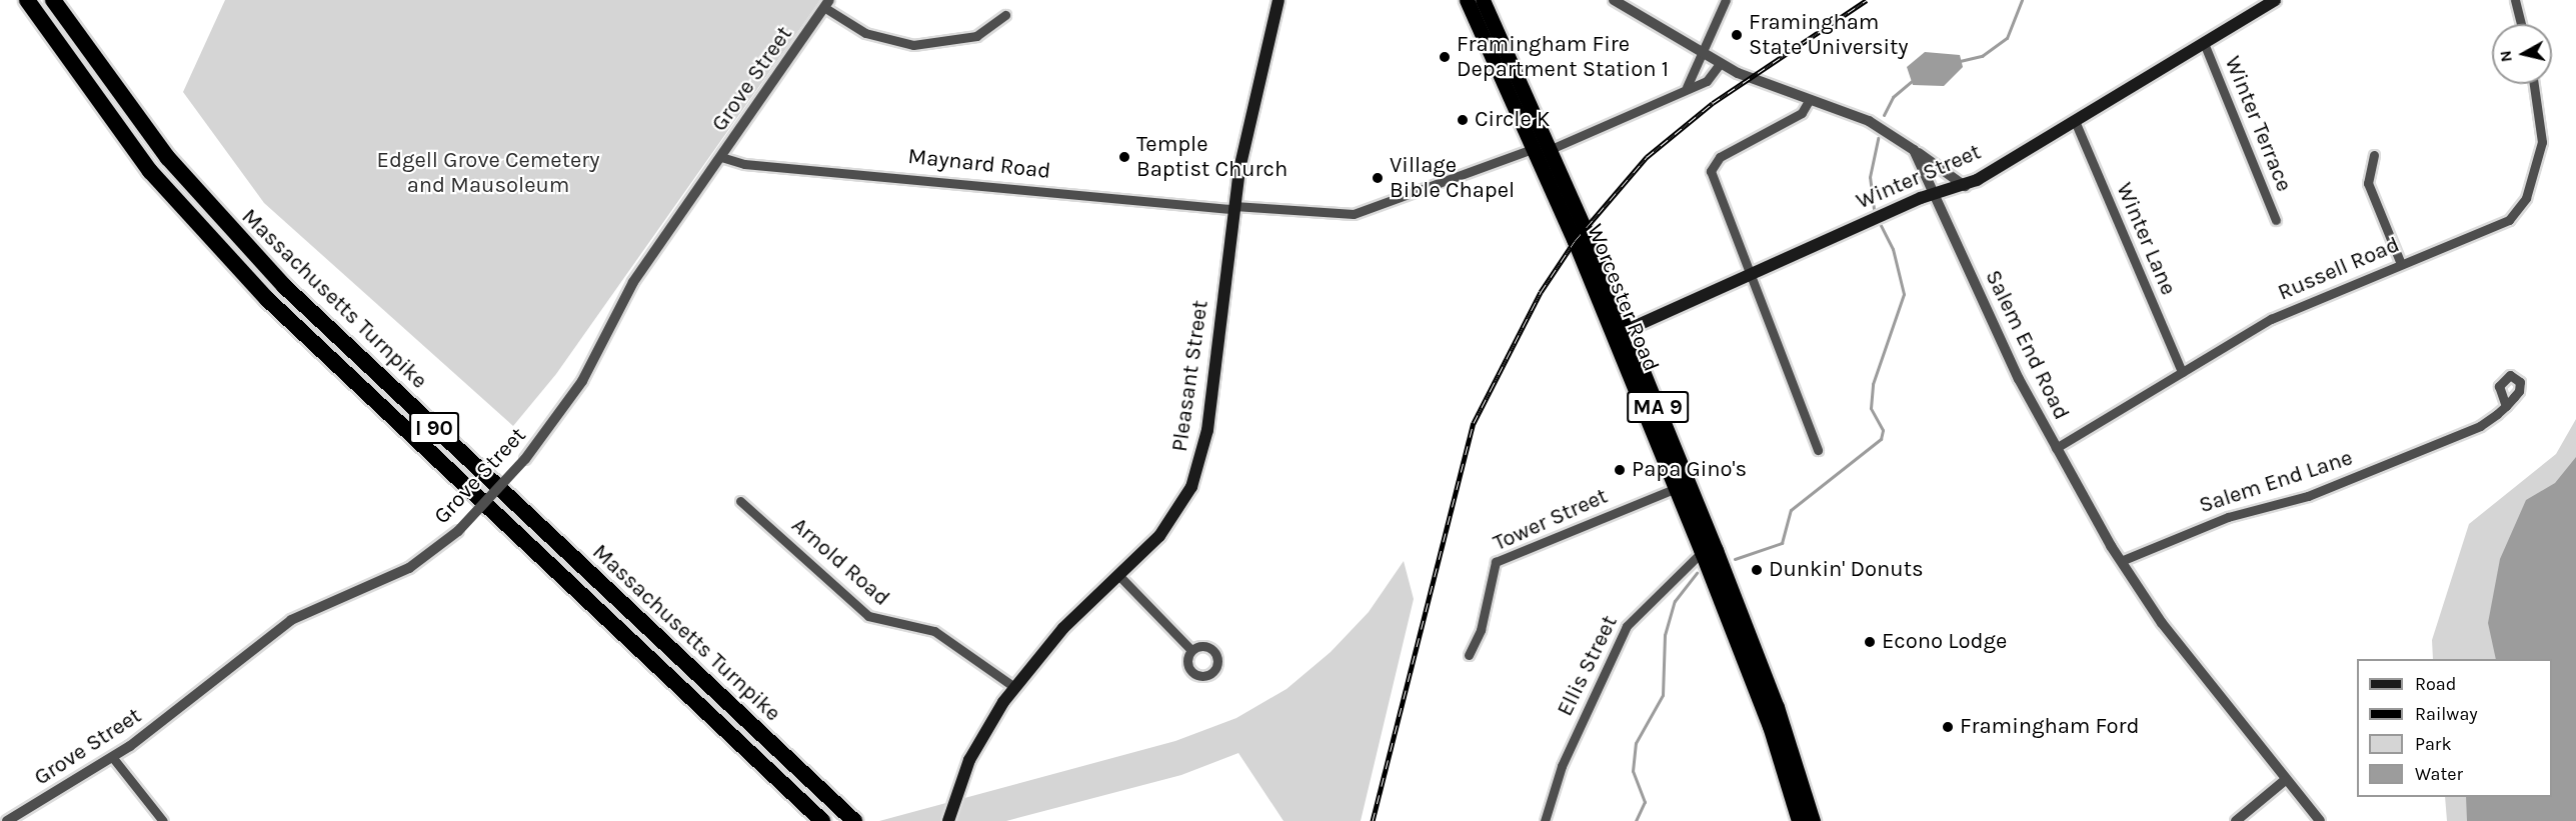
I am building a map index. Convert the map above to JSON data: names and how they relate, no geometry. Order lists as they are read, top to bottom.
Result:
{
  "streets": {
    "highway": [
      "Worcester Road",
      "Massachusetts Turnpike",
      "MA 9",
      "I 90"
    ],
    "main road": ["Winter Street", "Pleasant Street"],
    "street": [
      "Grove Street",
      "Winter Terrace",
      "Maynard Road",
      "Winter Lane",
      "Russell Road",
      "Salem End Road",
      "Salem End Lane",
      "Tower Street",
      "Arnold Road",
      "Ellis Street"
    ]
  },
  "crossings": [
    ["Grove Street", "Maynard Road"],
    ["Winter Terrace", "Winter Street"],
    ["Maynard Road", "Worcester Road"],
    ["Maynard Road", "Pleasant Street"],
    ["Winter Street", "Winter Lane"],
    ["Winter Street", "Worcester Road"],
    ["Winter Street", "Salem End Road"],
    ["Winter Lane", "Russell Road"],
    ["Russell Road", "Salem End Road"],
    ["Worcester Road", "Tower Street"],
    ["Worcester Road", "Ellis Street"],
    ["Salem End Road", "Salem End Lane"],
    ["Pleasant Street", "Arnold Road"]
  ],
  "parks": ["Edgell Grove Cemetery and Mausoleum"],
  "places": [
    "Framingham State University",
    "Framingham Fire Department Station 1",
    "Circle K",
    "Temple Baptist Church",
    "Village Bible Chapel",
    "Papa Gino's",
    "Dunkin' Donuts",
    "Econo Lodge",
    "Framingham Ford"
  ],
  "legend": [
    "Road",
    "Railway",
    "Park",
    "Water"
  ],
  "north": "left"
}
